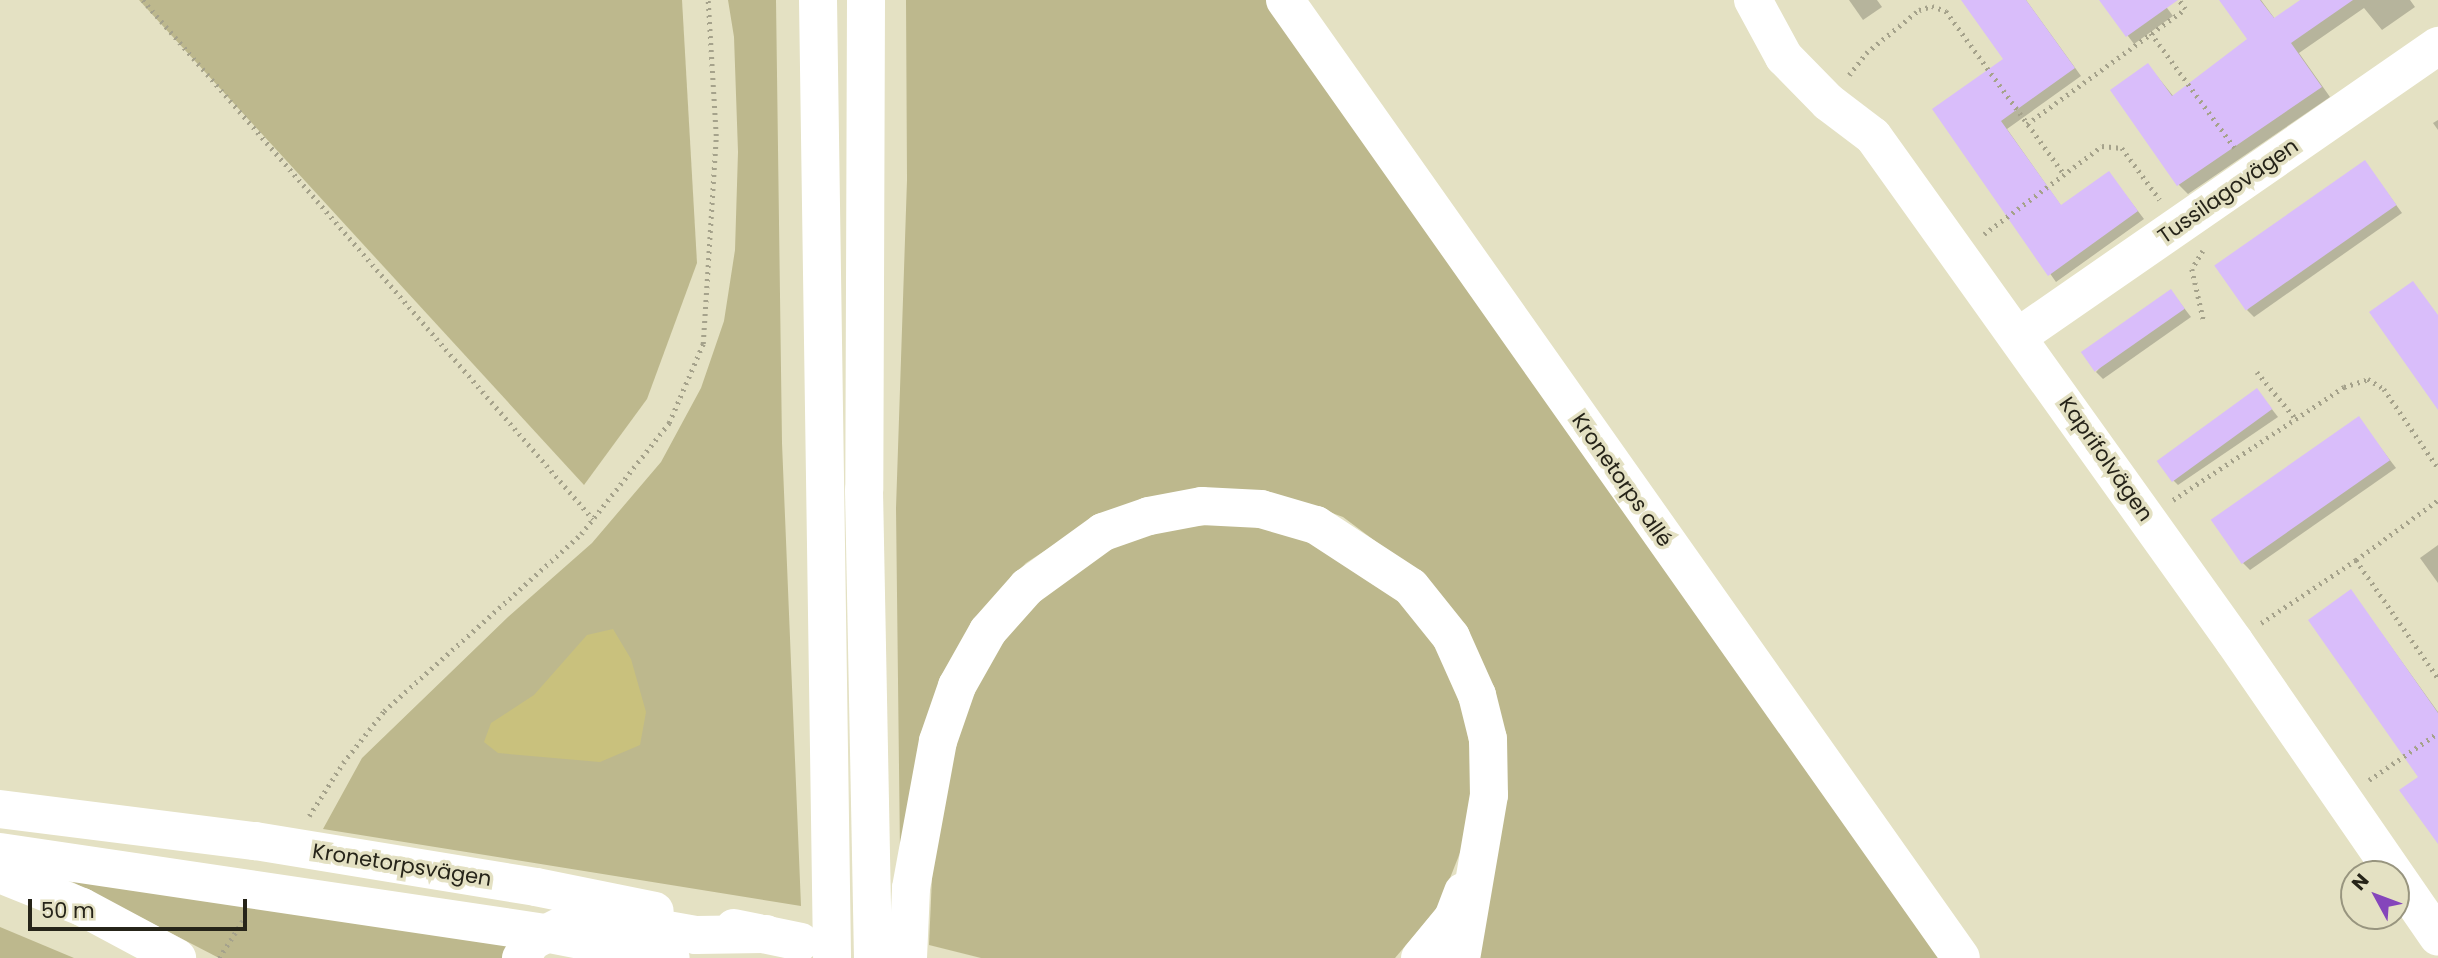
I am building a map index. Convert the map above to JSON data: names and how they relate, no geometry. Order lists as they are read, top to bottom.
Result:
{
  "streets": {
    "main road": [
      "Tussilagovägen",
      "Kaprifolvägen",
      "Kronetorps allé",
      "Kronetorpsvägen"
    ]
  },
  "crossings": [
    ["Tussilagovägen", "Kaprifolvägen"]
  ],
  "scale_bar": "50 m",
  "north": "top left"
}
